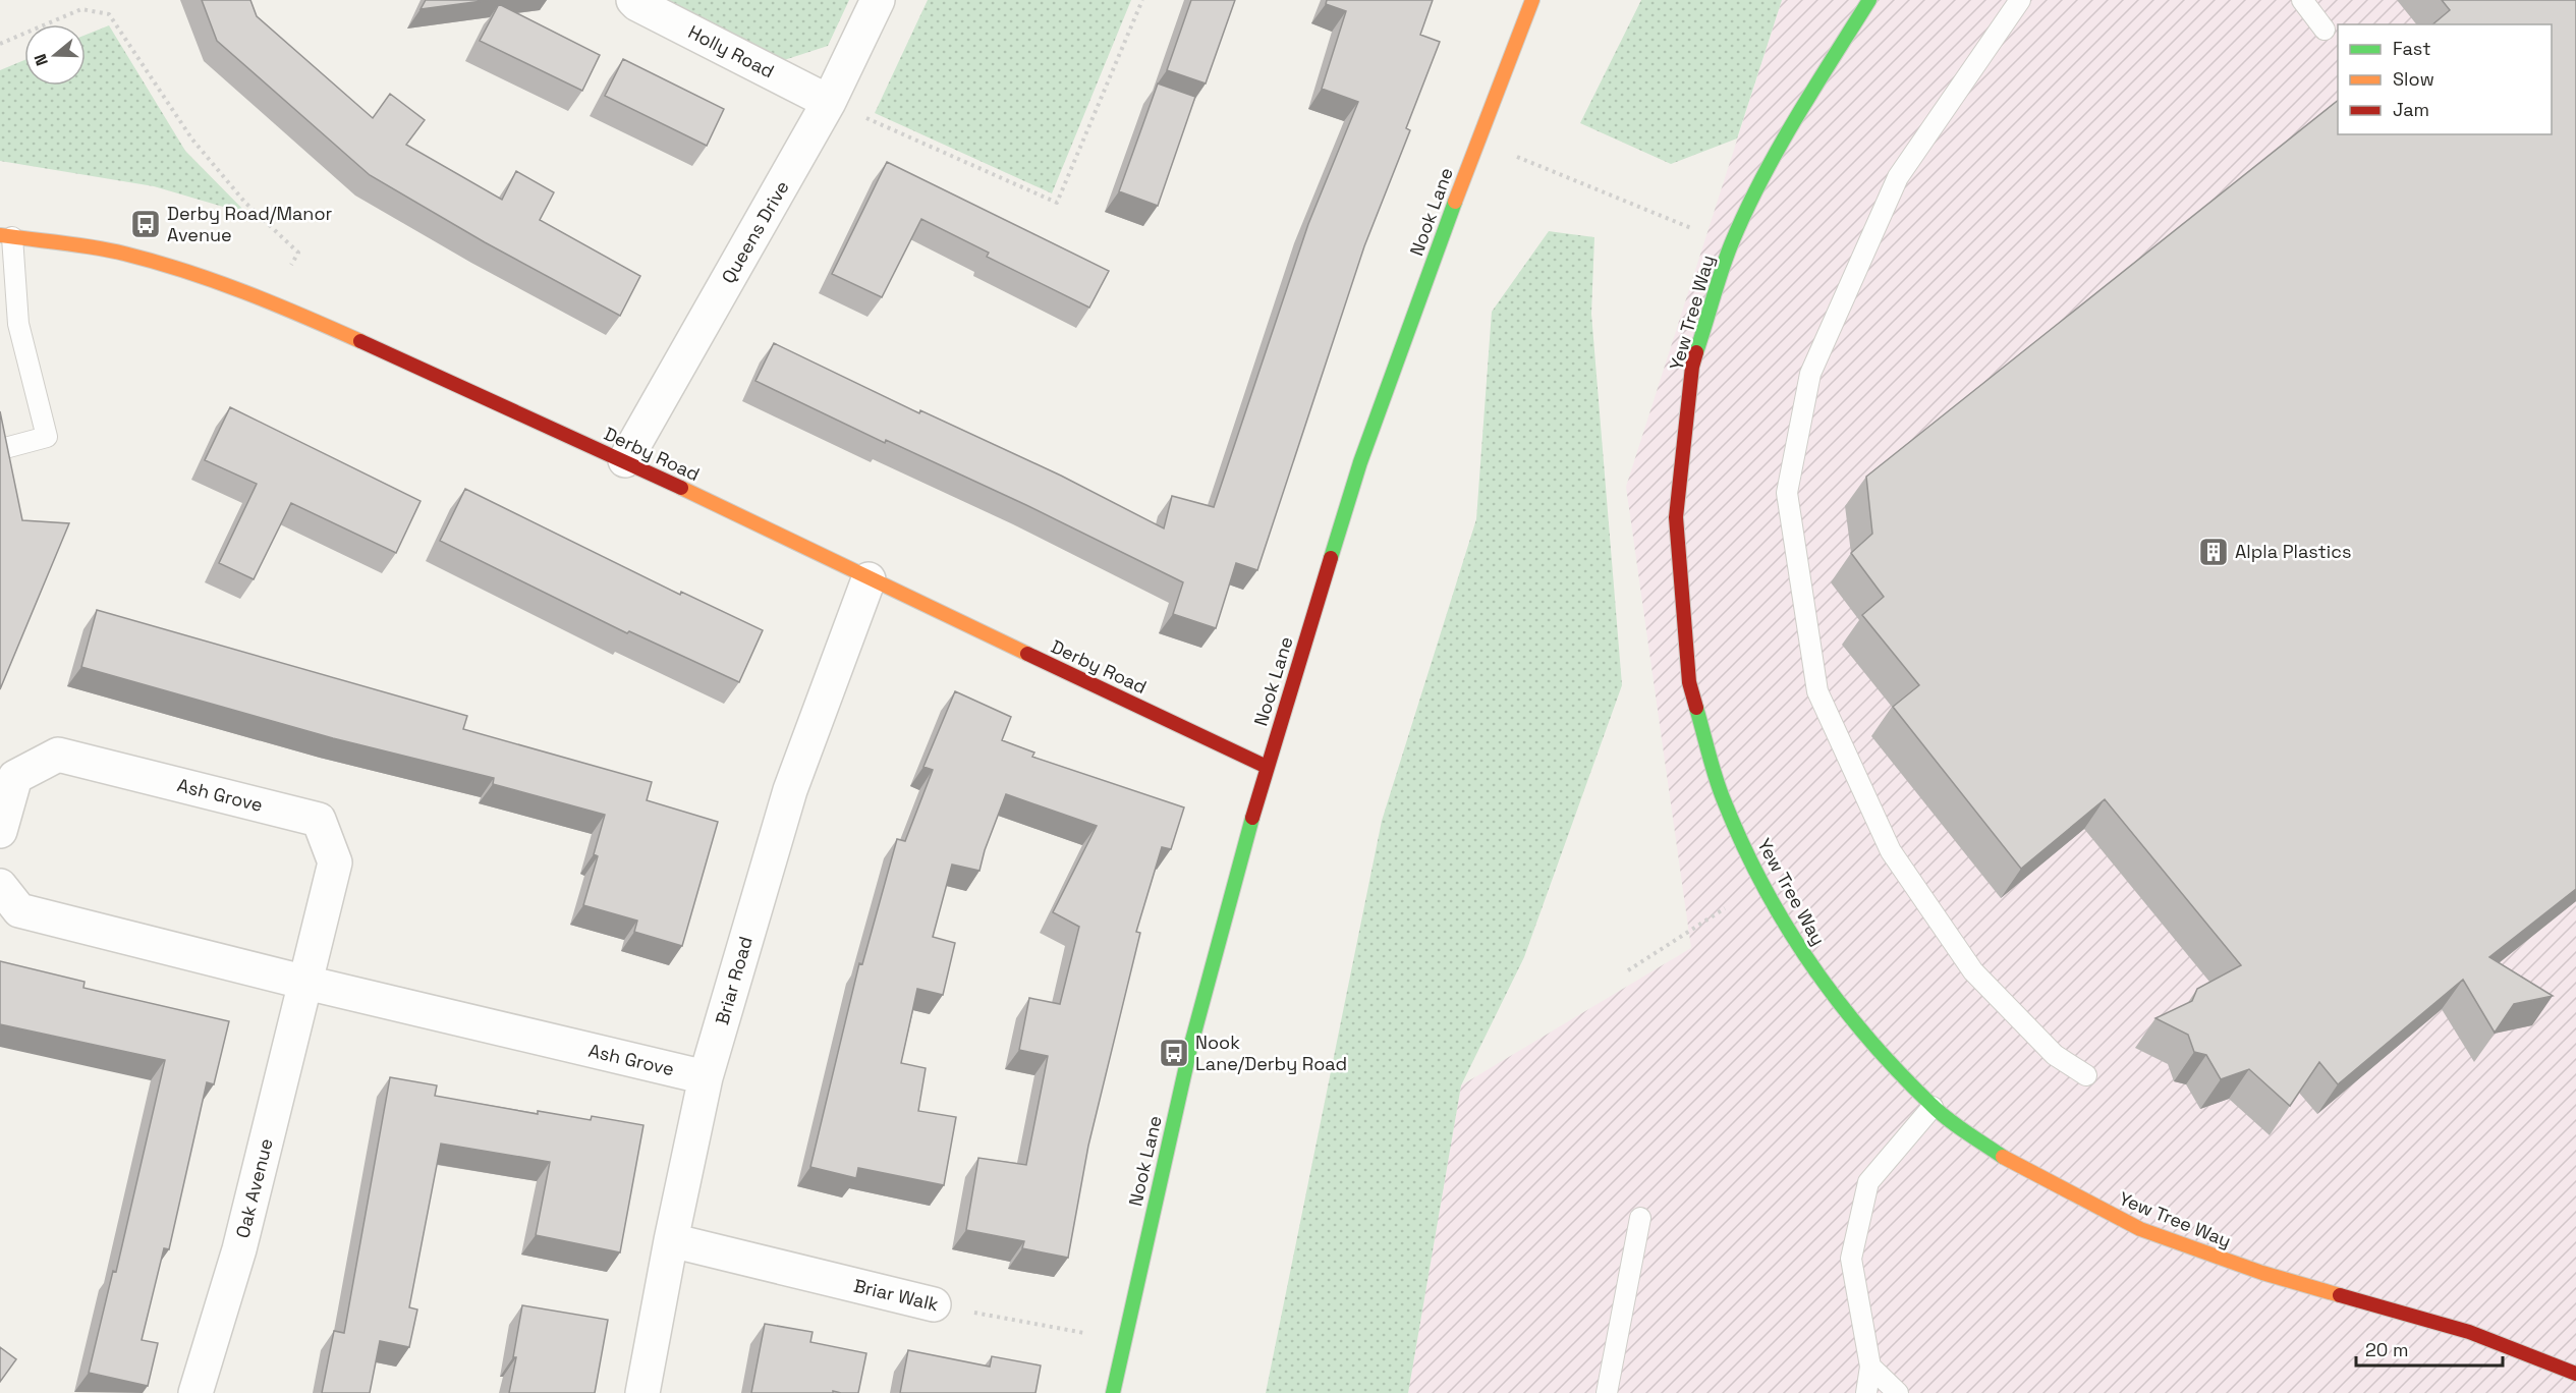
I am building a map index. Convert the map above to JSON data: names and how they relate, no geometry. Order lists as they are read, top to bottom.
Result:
{
  "streets": {
    "street": [
      "Holly Road",
      "Nook Lane",
      "Queens Drive",
      "Yew Tree Way",
      "Derby Road",
      "Ash Grove",
      "Briar Road",
      "Oak Avenue",
      "Briar Walk"
    ]
  },
  "crossings": [
    ["Holly Road", "Queens Drive"],
    ["Nook Lane", "Derby Road"],
    ["Nook Lane", "Briar Walk"],
    ["Queens Drive", "Derby Road"],
    ["Derby Road", "Briar Road"],
    ["Ash Grove", "Briar Road"],
    ["Ash Grove", "Oak Avenue"],
    ["Briar Road", "Briar Walk"]
  ],
  "places": {
    "bus stop": ["Derby Road/Manor Avenue", "Nook Lane/Derby Road"],
    "building": ["Alpla Plastics"]
  },
  "legend": ["Fast", "Slow", "Jam"],
  "scale_bar": "20 m",
  "north": "left"
}
